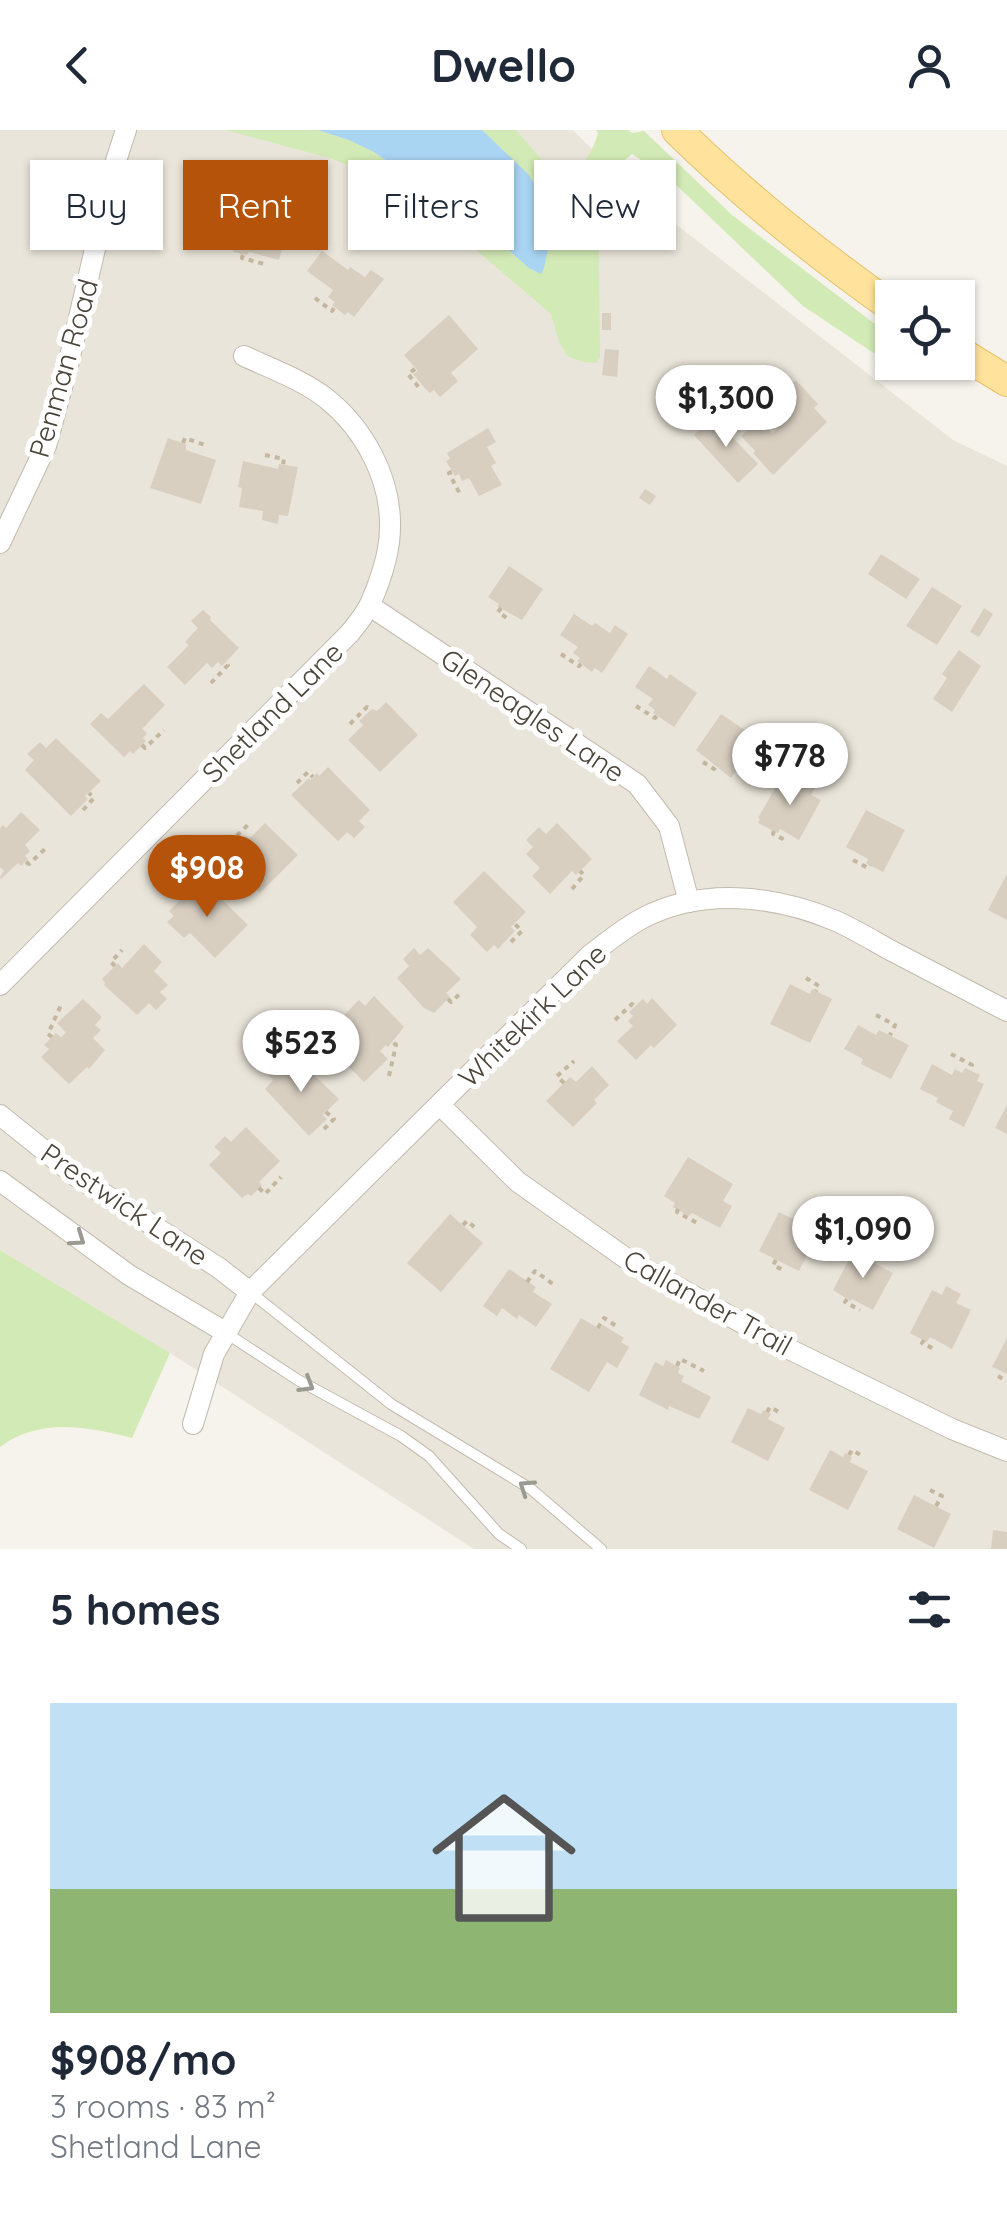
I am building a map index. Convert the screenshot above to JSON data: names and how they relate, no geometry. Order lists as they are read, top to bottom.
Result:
{
  "streets": {
    "street": [
      "Penman Road",
      "Shetland Lane",
      "Gleneagles Lane",
      "Whitekirk Lane",
      "Prestwick Lane",
      "Callander Trail"
    ]
  },
  "crossings": [
    ["Shetland Lane", "Gleneagles Lane"],
    ["Gleneagles Lane", "Whitekirk Lane"],
    ["Whitekirk Lane", "Prestwick Lane"],
    ["Whitekirk Lane", "Callander Trail"]
  ],
  "page": {
    "header": "Dwello",
    "chip": [
      "Buy",
      "Rent",
      "Filters",
      "New"
    ],
    "price": [
      "$1,300",
      "$778",
      "$908",
      "$523",
      "$1,090"
    ],
    "heading": "5 homes",
    "list": [
      {
        "name": "$908/mo",
        "note": "3 rooms · 83 m² · Shetland Lane"
      }
    ]
  }
}
